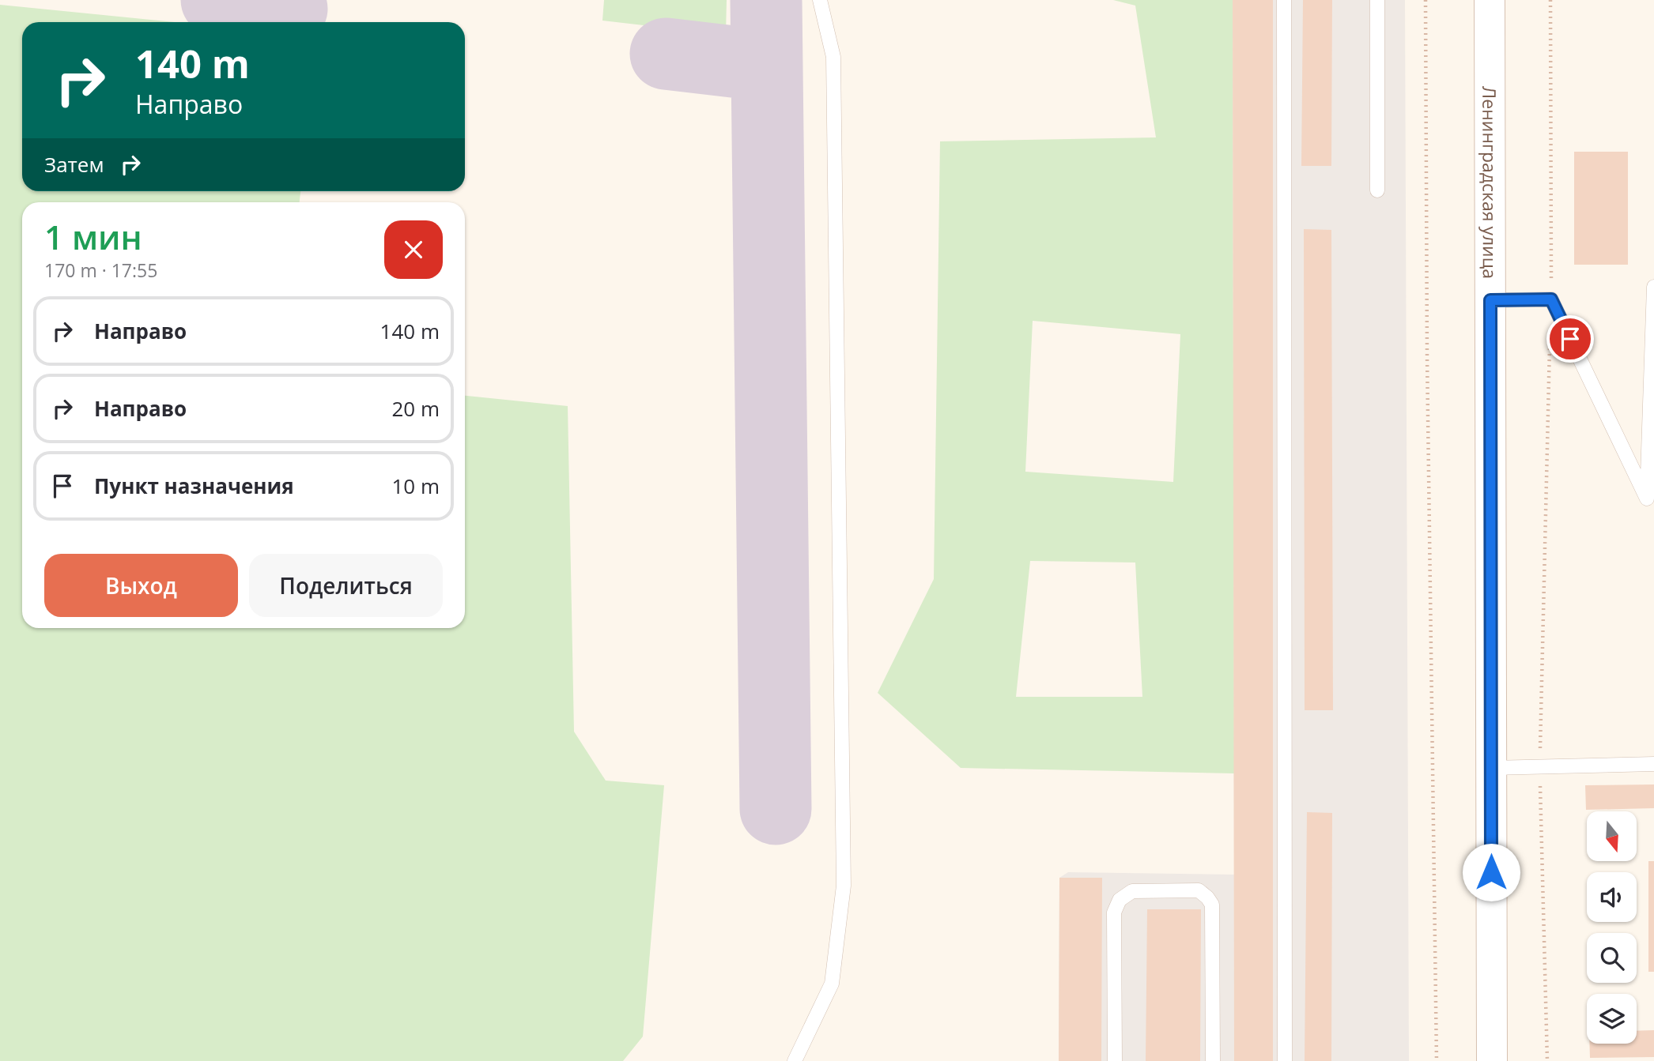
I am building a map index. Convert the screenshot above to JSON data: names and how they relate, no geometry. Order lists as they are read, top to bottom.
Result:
{
  "streets": {
    "main road": ["Ленинградская улица"]
  },
  "north": "bottom",
  "page": {
    "turn": ["140 m", "Направо"],
    "then": "Затем",
    "heading": ["1 мин", "170 m · 17:55"],
    "list": [
      {
        "name": "Направо",
        "value": "140 m"
      },
      {
        "name": "Направо",
        "value": "20 m"
      },
      {
        "name": "Пункт назначения",
        "value": "10 m"
      }
    ],
    "buttons": ["Выход", "Поделиться"]
  }
}
